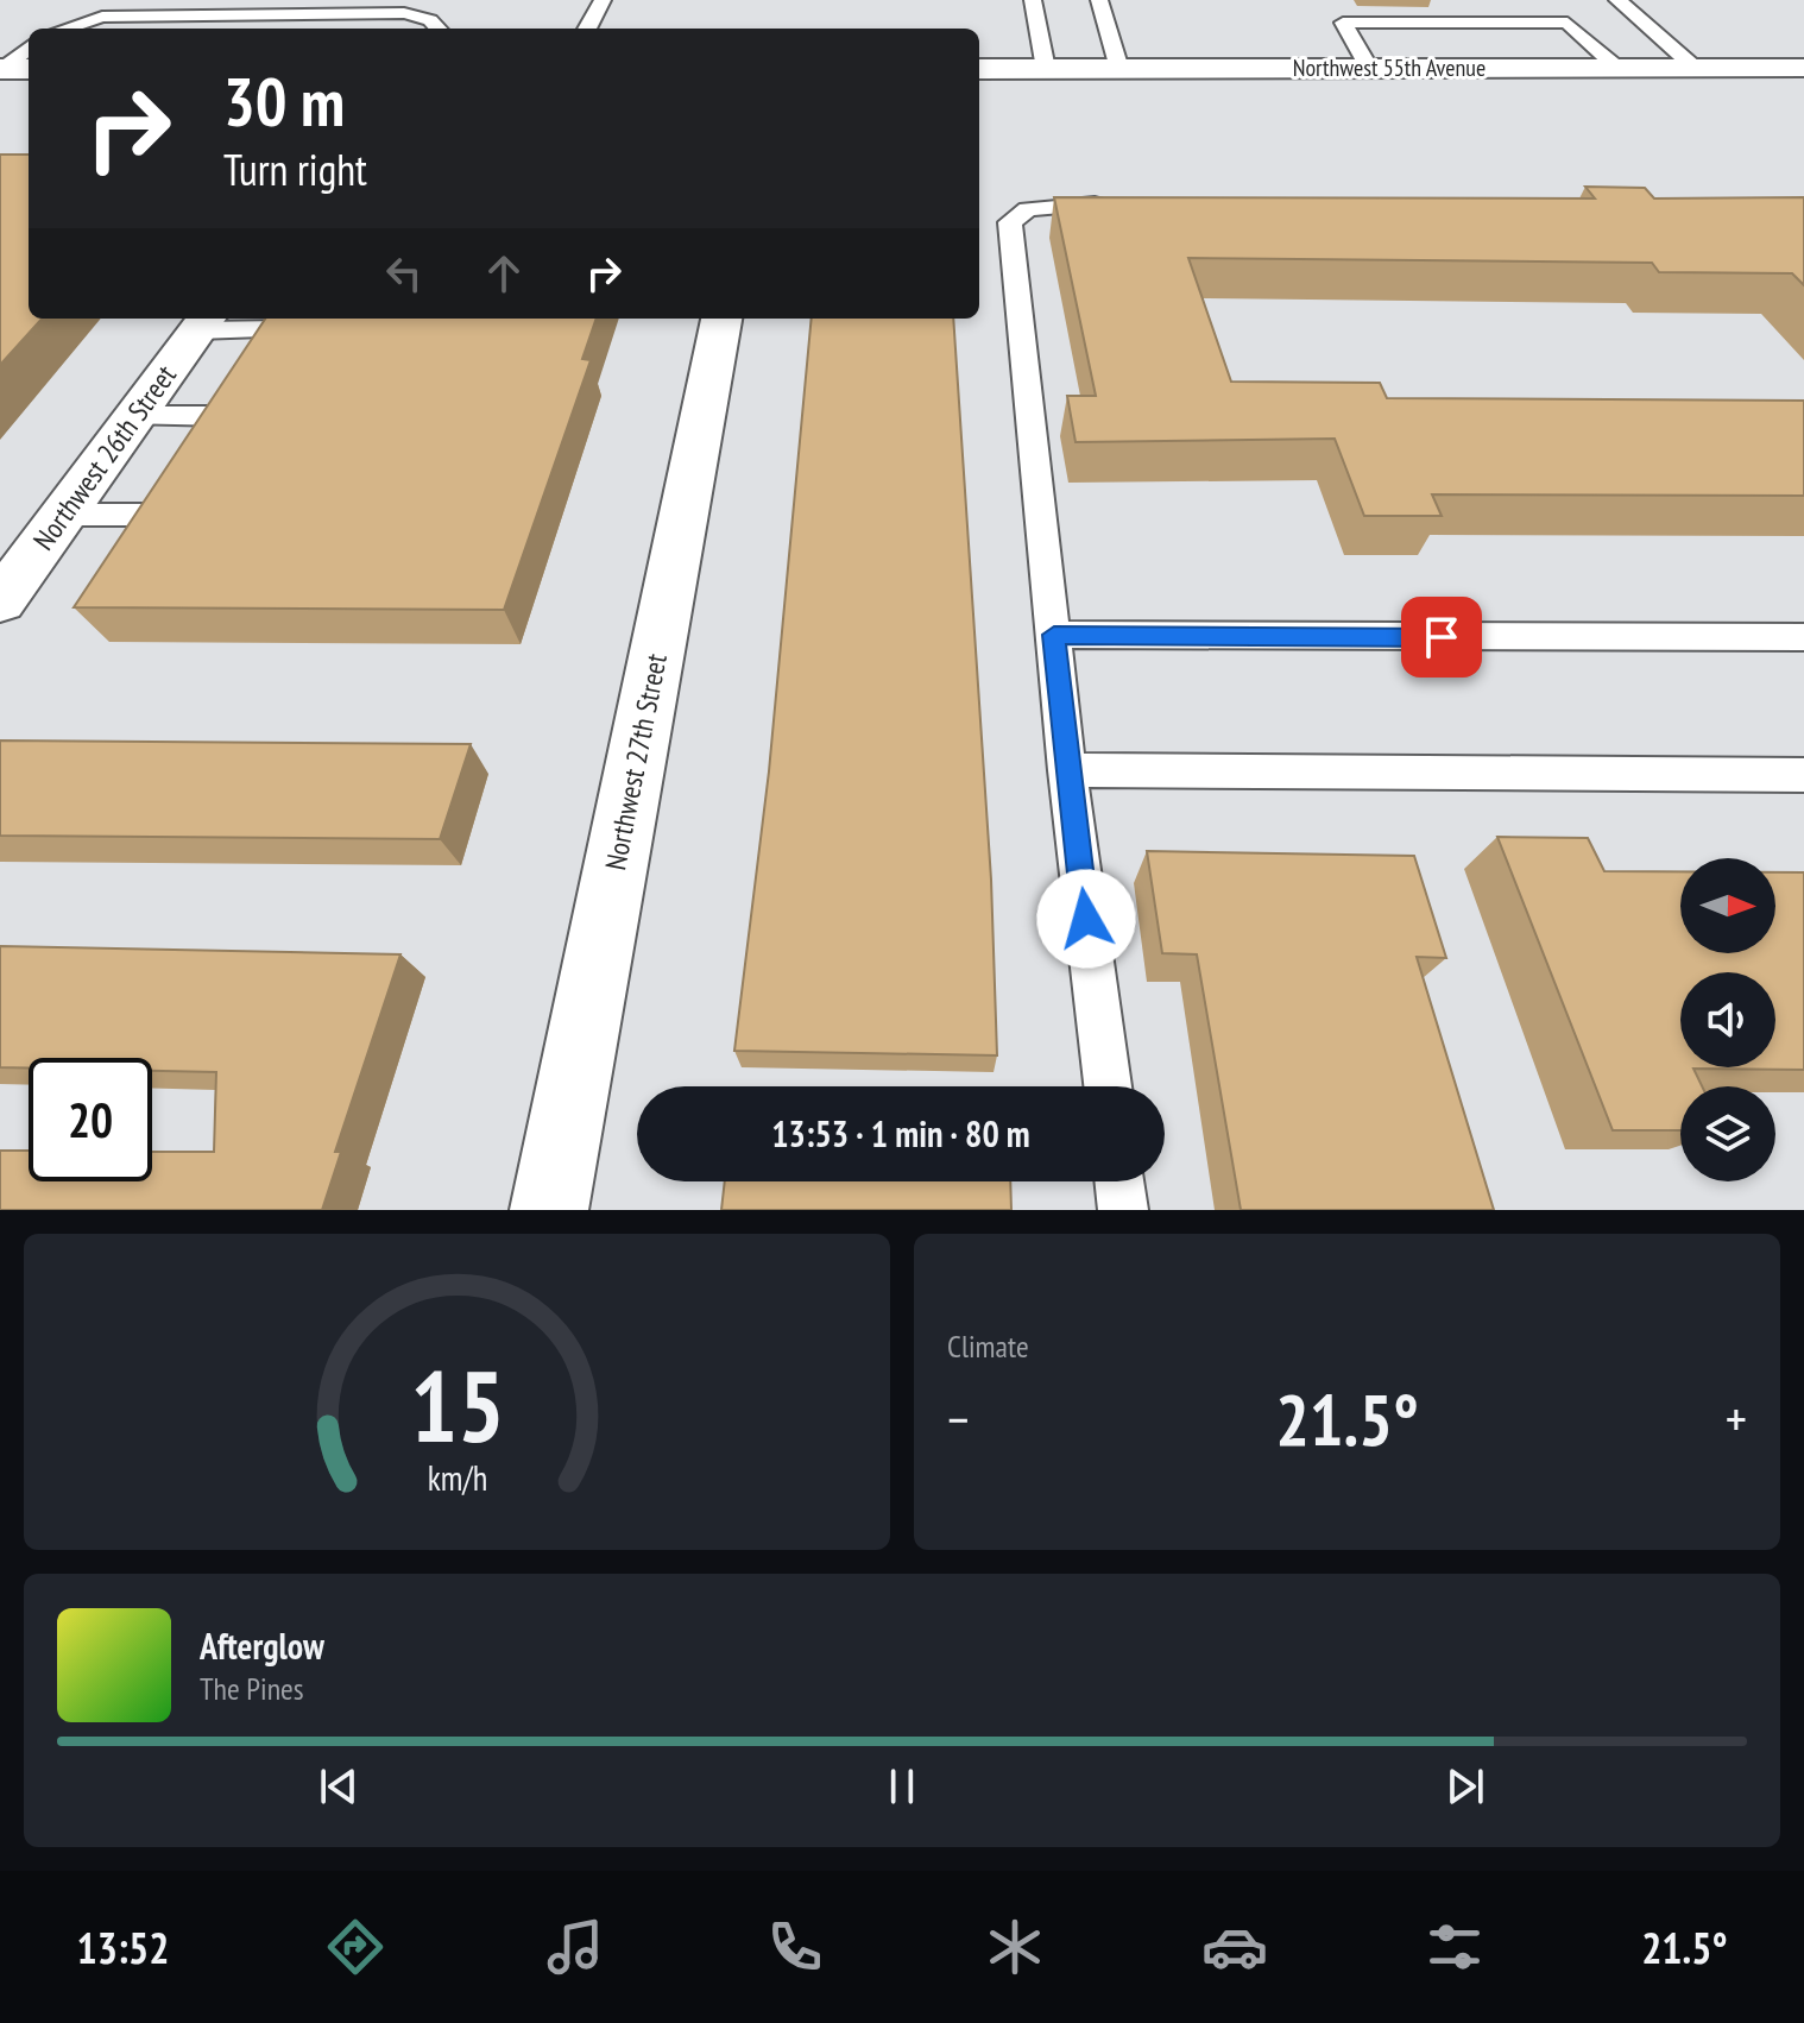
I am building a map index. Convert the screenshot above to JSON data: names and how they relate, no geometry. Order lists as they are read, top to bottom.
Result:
{
  "streets": {
    "street": ["Northwest 55th Avenue", "Northwest 26th Street", "Northwest 27th Street"]
  },
  "north": "right",
  "page": {
    "turn": ["30 m", "Turn right"],
    "limit": "20",
    "trip": "13:53 · 1 min · 80 m",
    "tile": "Climate",
    "heat": ["−", "21.5°", "+"],
    "song": ["Afterglow", "The Pines"],
    "tabs": ["13:52", "21.5°"],
    "gauge": ["15", "km/h"]
  }
}
